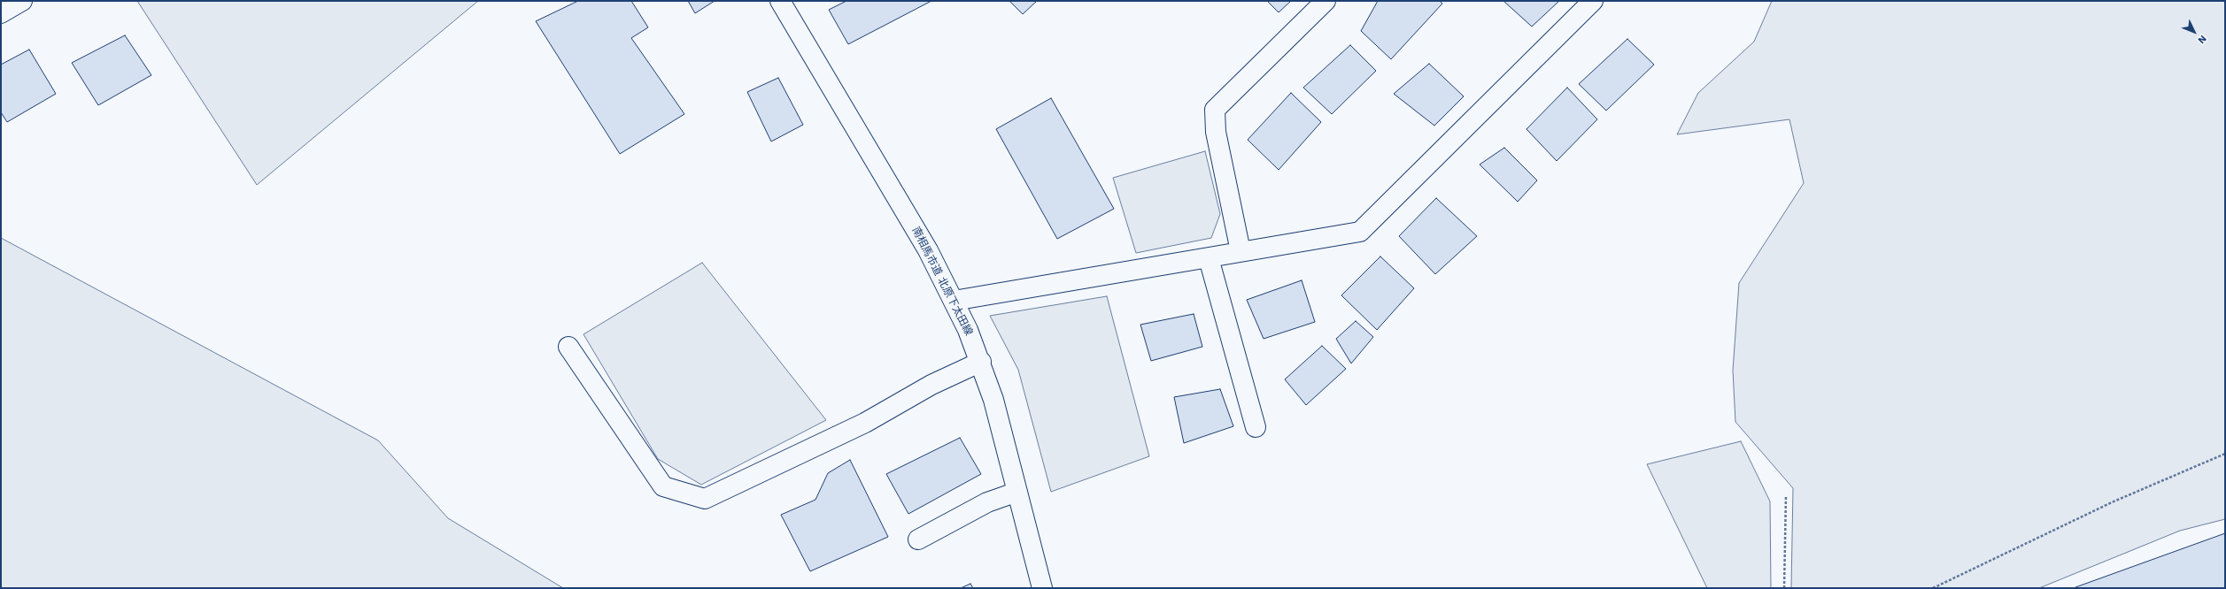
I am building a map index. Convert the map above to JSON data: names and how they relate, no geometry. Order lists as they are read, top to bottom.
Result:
{
  "streets": {
    "street": ["南相馬市道 北原下太田線"]
  },
  "north": "bottom right"
}
